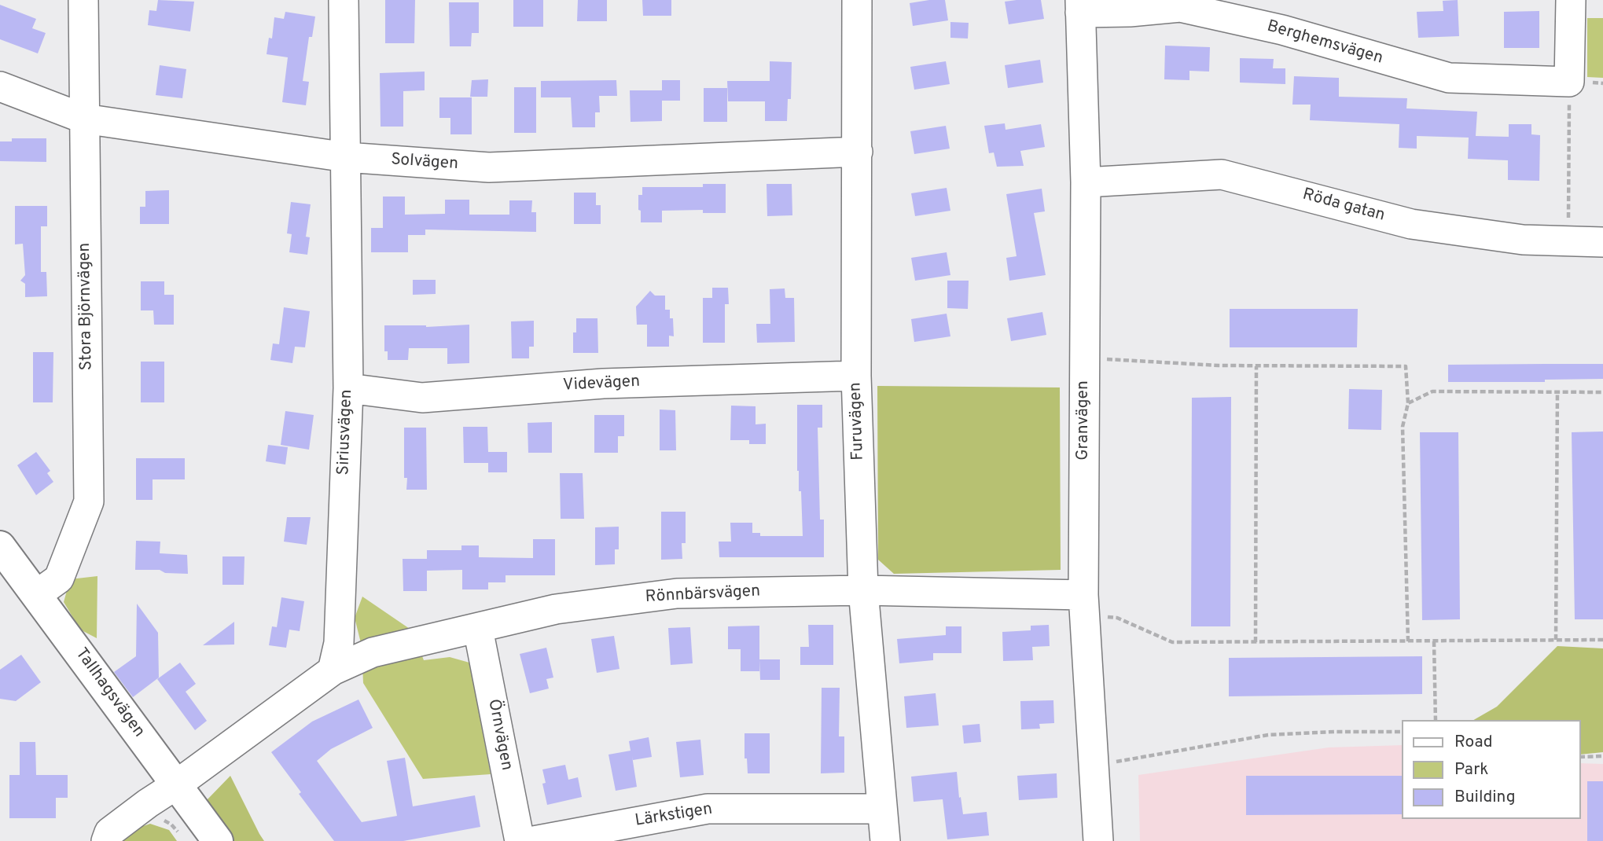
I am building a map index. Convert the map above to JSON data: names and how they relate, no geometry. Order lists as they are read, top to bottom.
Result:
{
  "streets": {
    "main road": ["Tallhagsvägen"],
    "street": [
      "Berghemsvägen",
      "Solvägen",
      "Röda gatan",
      "Stora Björnvägen",
      "Videvägen",
      "Granvägen",
      "Furuvägen",
      "Siriusvägen",
      "Rönnbärsvägen",
      "Örnvägen",
      "Lärkstigen"
    ]
  },
  "crossings": [
    ["Berghemsvägen", "Granvägen"],
    ["Solvägen", "Stora Björnvägen"],
    ["Solvägen", "Furuvägen"],
    ["Solvägen", "Siriusvägen"],
    ["Röda gatan", "Granvägen"],
    ["Stora Björnvägen", "Tallhagsvägen"],
    ["Videvägen", "Furuvägen"],
    ["Videvägen", "Siriusvägen"],
    ["Granvägen", "Rönnbärsvägen"],
    ["Furuvägen", "Rönnbärsvägen"],
    ["Furuvägen", "Lärkstigen"],
    ["Siriusvägen", "Rönnbärsvägen"],
    ["Rönnbärsvägen", "Örnvägen"]
  ],
  "legend": ["Road", "Park", "Building"]
}
